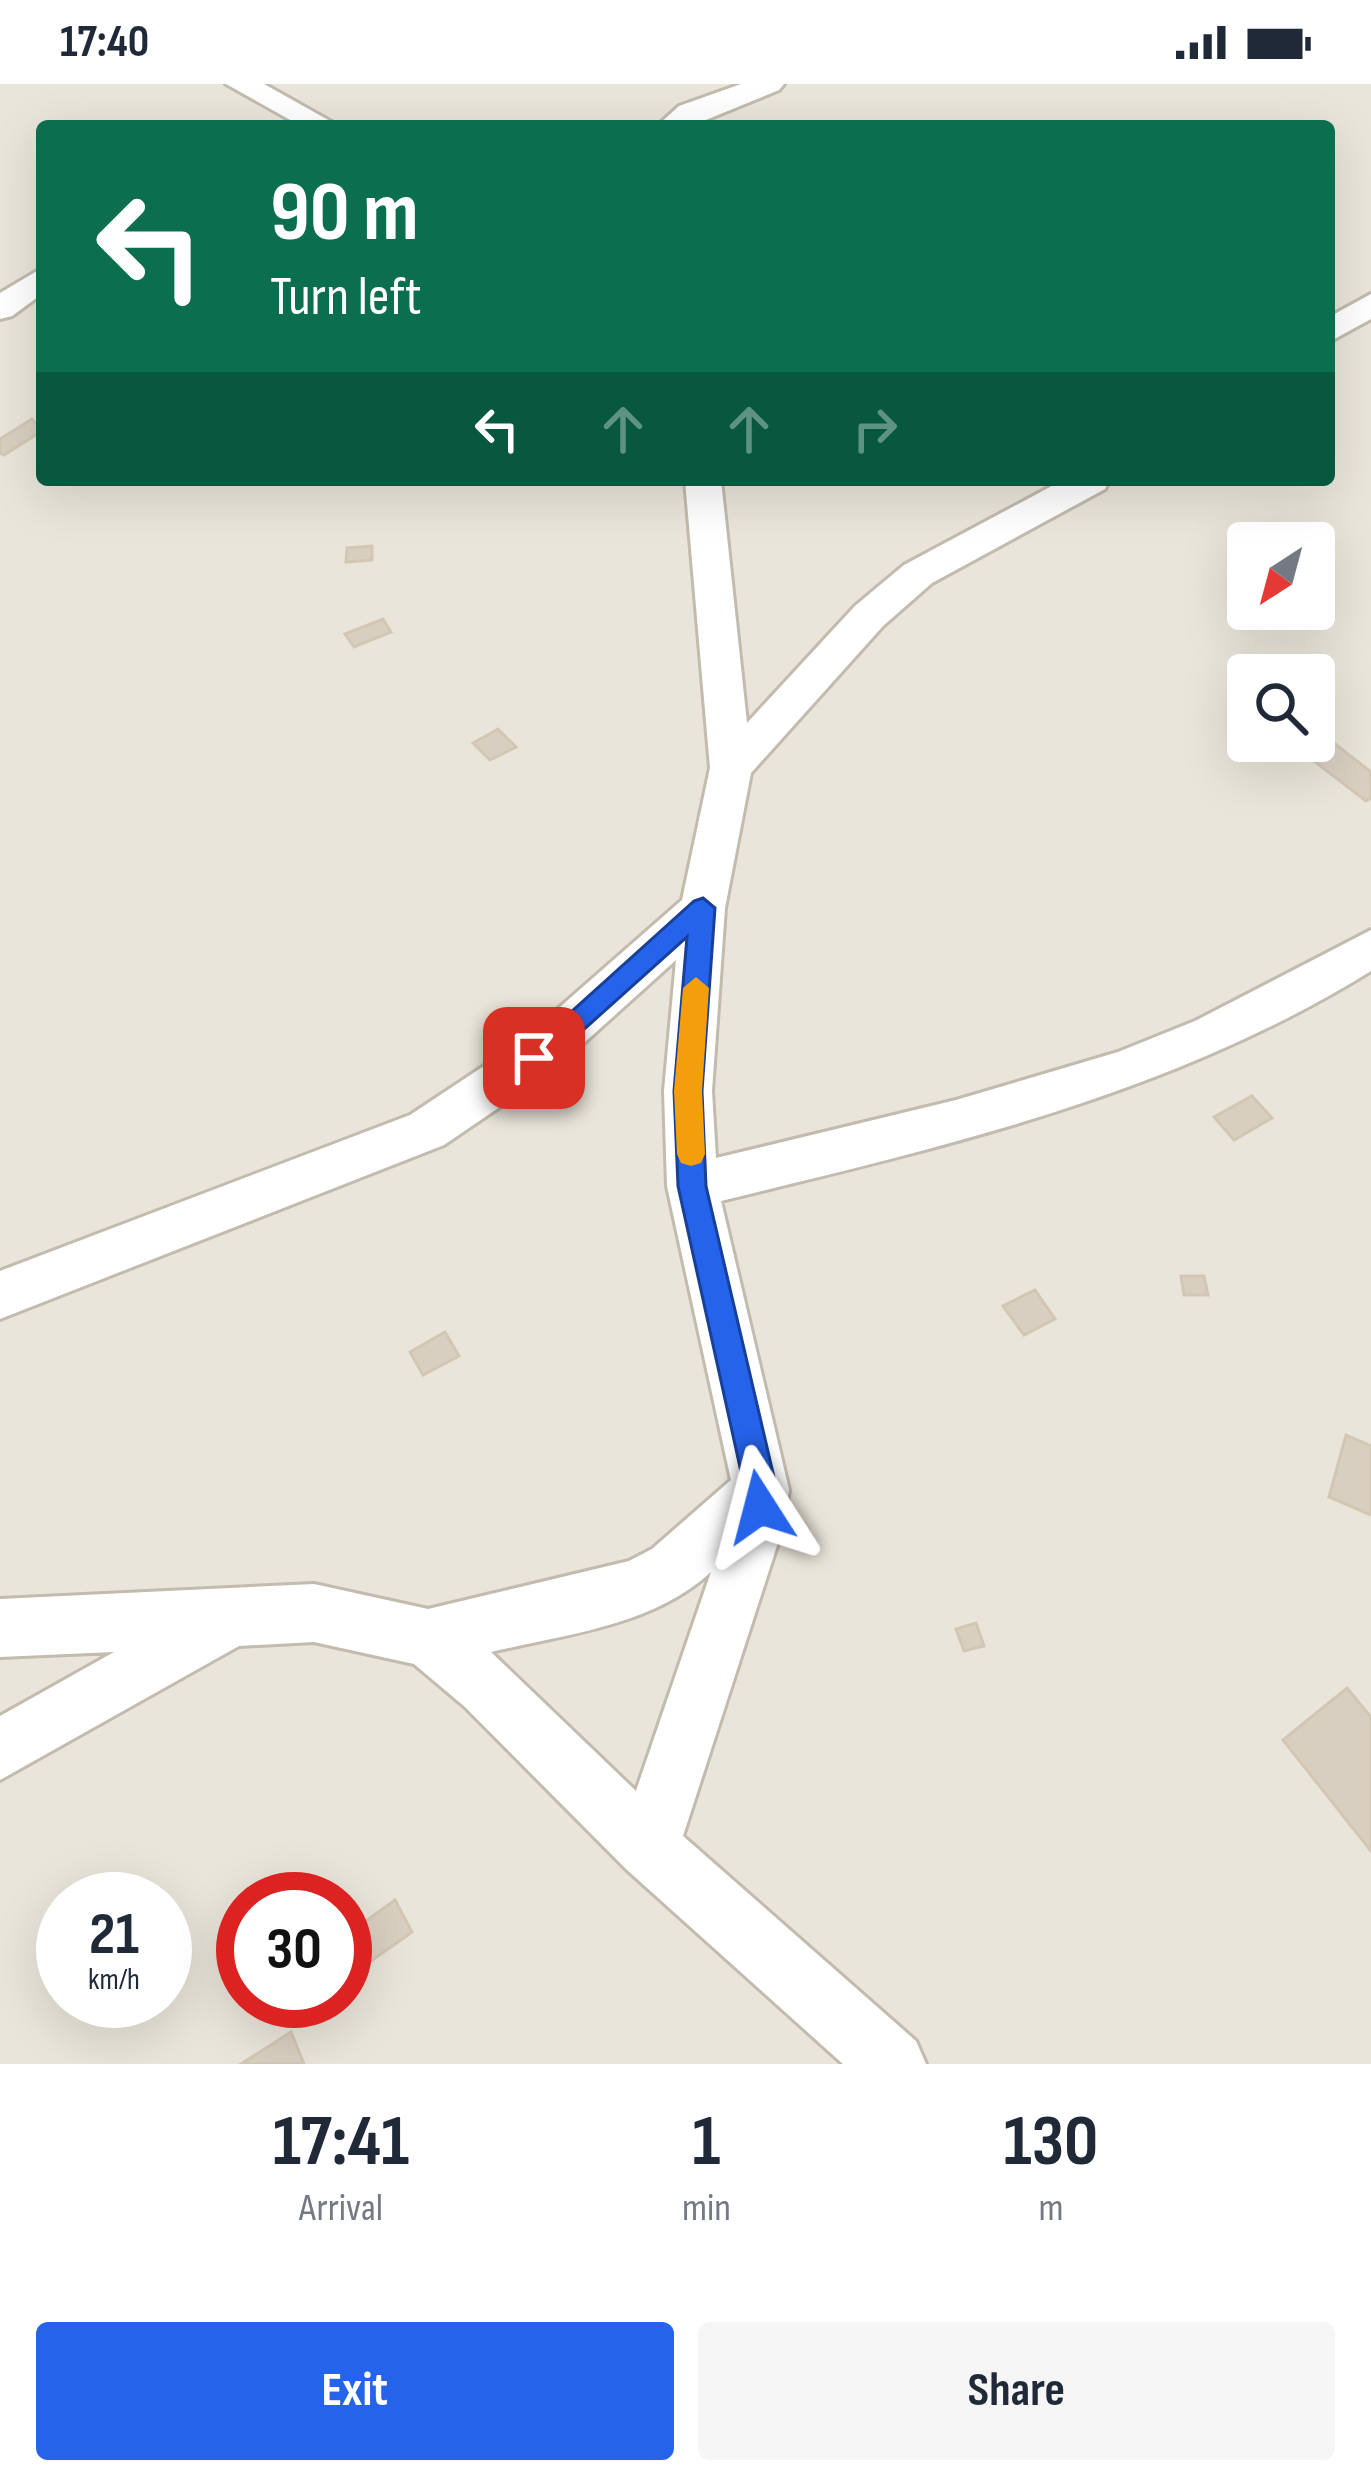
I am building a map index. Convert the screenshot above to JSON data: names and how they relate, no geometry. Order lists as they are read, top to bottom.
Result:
{
  "north": "bottom left",
  "page": {
    "status": "17:40",
    "turn": ["90 m", "Turn left"],
    "speed": "21 km/h",
    "limit": "30",
    "eta": [
      "17:41",
      "Arrival",
      "1",
      "min",
      "130",
      "m"
    ],
    "buttons": ["Exit", "Share"]
  }
}
